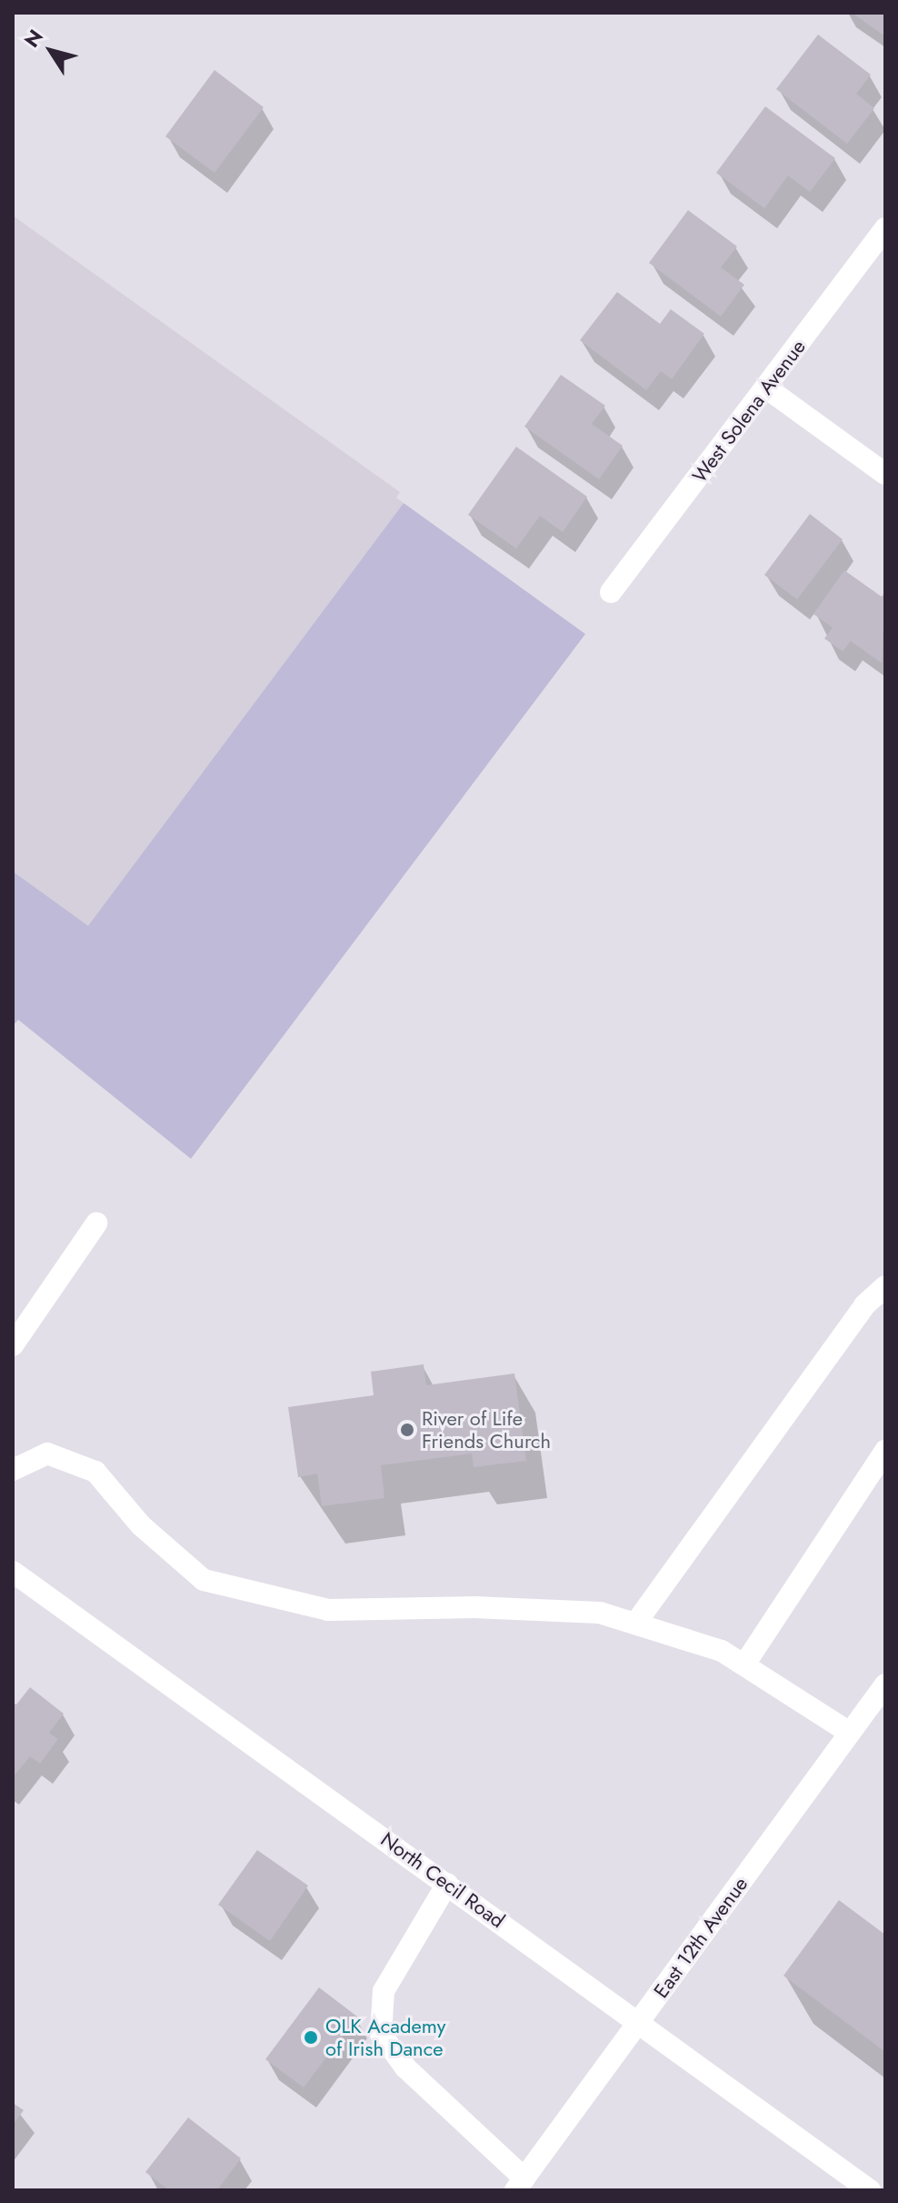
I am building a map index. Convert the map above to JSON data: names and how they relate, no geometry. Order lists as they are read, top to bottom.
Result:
{
  "streets": {
    "street": ["West Solena Avenue", "North Cecil Road", "East 12th Avenue"]
  },
  "crossings": [
    ["North Cecil Road", "East 12th Avenue"]
  ],
  "places": ["River of Life Friends Church", "OLK Academy of Irish Dance"],
  "north": "top left"
}
